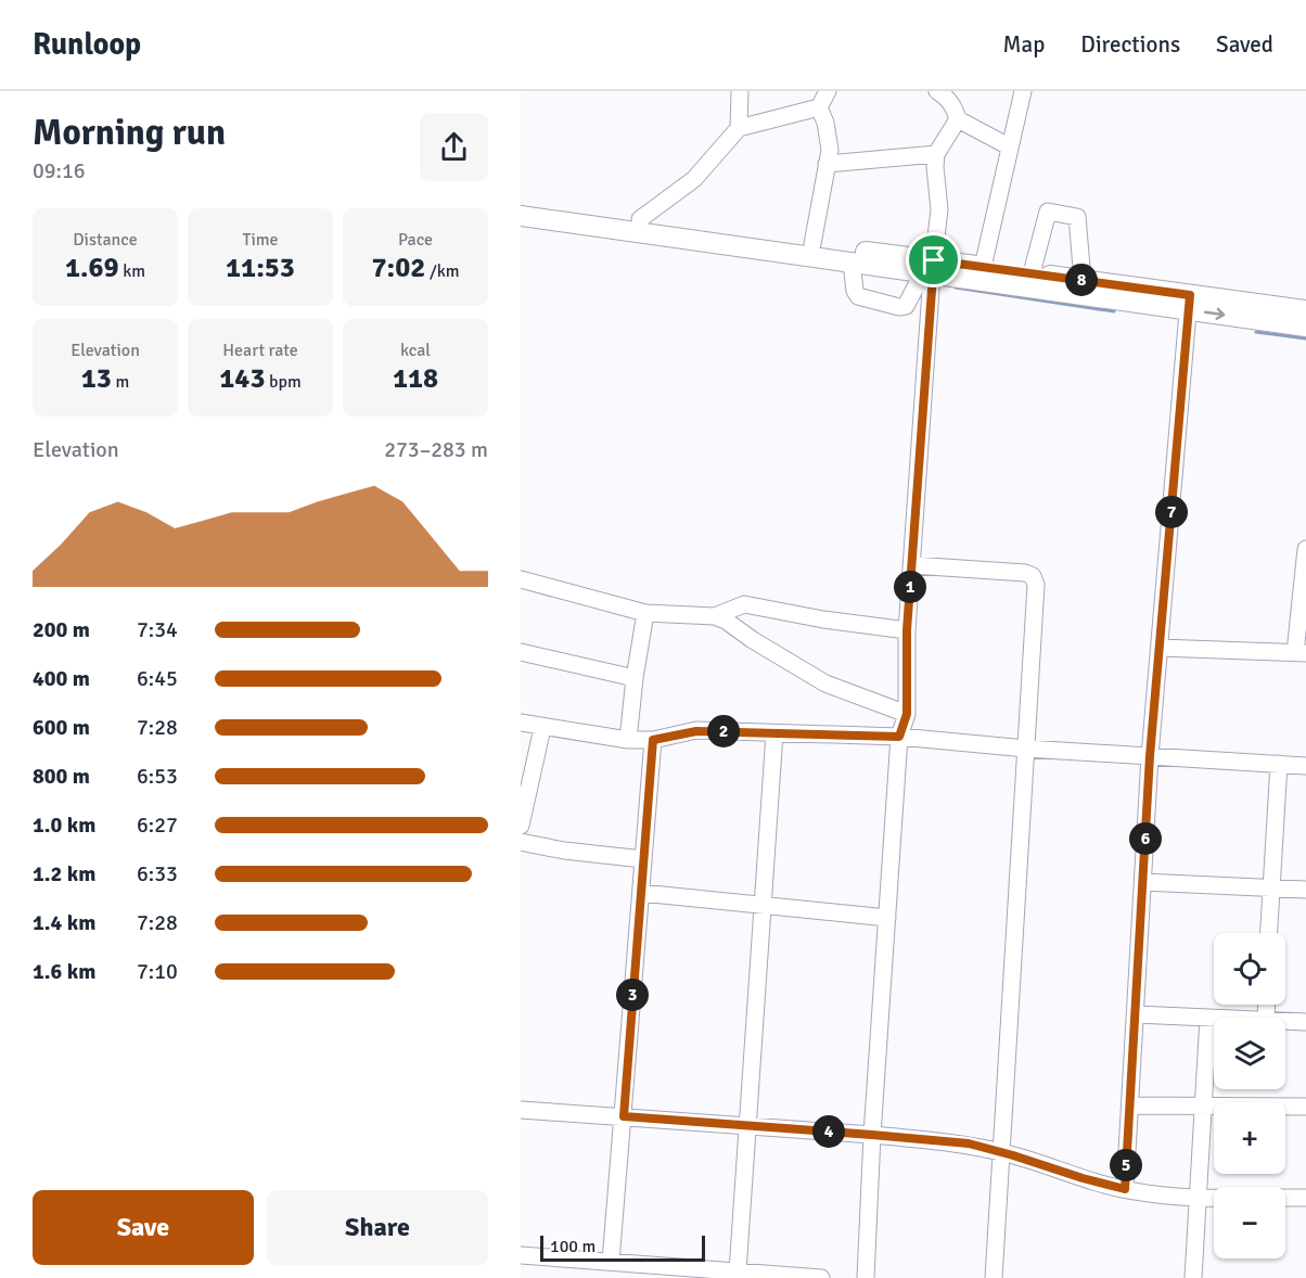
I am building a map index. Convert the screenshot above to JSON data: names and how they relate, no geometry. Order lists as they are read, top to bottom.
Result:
{
  "scale_bar": "100 m",
  "page": {
    "header": "Runloop",
    "nav": ["Map", "Directions", "Saved"],
    "heading": ["Morning run", "09:16"],
    "stats": [
      ["Distance", "1.69 km"],
      ["Time", "11:53"],
      ["Pace", "7:02 /km"],
      ["Elevation", "13 m"],
      ["Heart rate", "143 bpm"],
      ["kcal", "118"]
    ],
    "pins": [
      "8",
      "7",
      "1",
      "2",
      "6",
      "3",
      "4",
      "5"
    ],
    "chart": ["Elevation", "273–283 m"],
    "list": [
      {
        "name": "200 m",
        "note": "7:34"
      },
      {
        "name": "400 m",
        "note": "6:45"
      },
      {
        "name": "600 m",
        "note": "7:28"
      },
      {
        "name": "800 m",
        "note": "6:53"
      },
      {
        "name": "1.0 km",
        "note": "6:27"
      },
      {
        "name": "1.2 km",
        "note": "6:33"
      },
      {
        "name": "1.4 km",
        "note": "7:28"
      },
      {
        "name": "1.6 km",
        "note": "7:10"
      }
    ],
    "map_buttons": ["+", "−"],
    "buttons": ["Save", "Share"],
    "scale": "100 m"
  }
}
